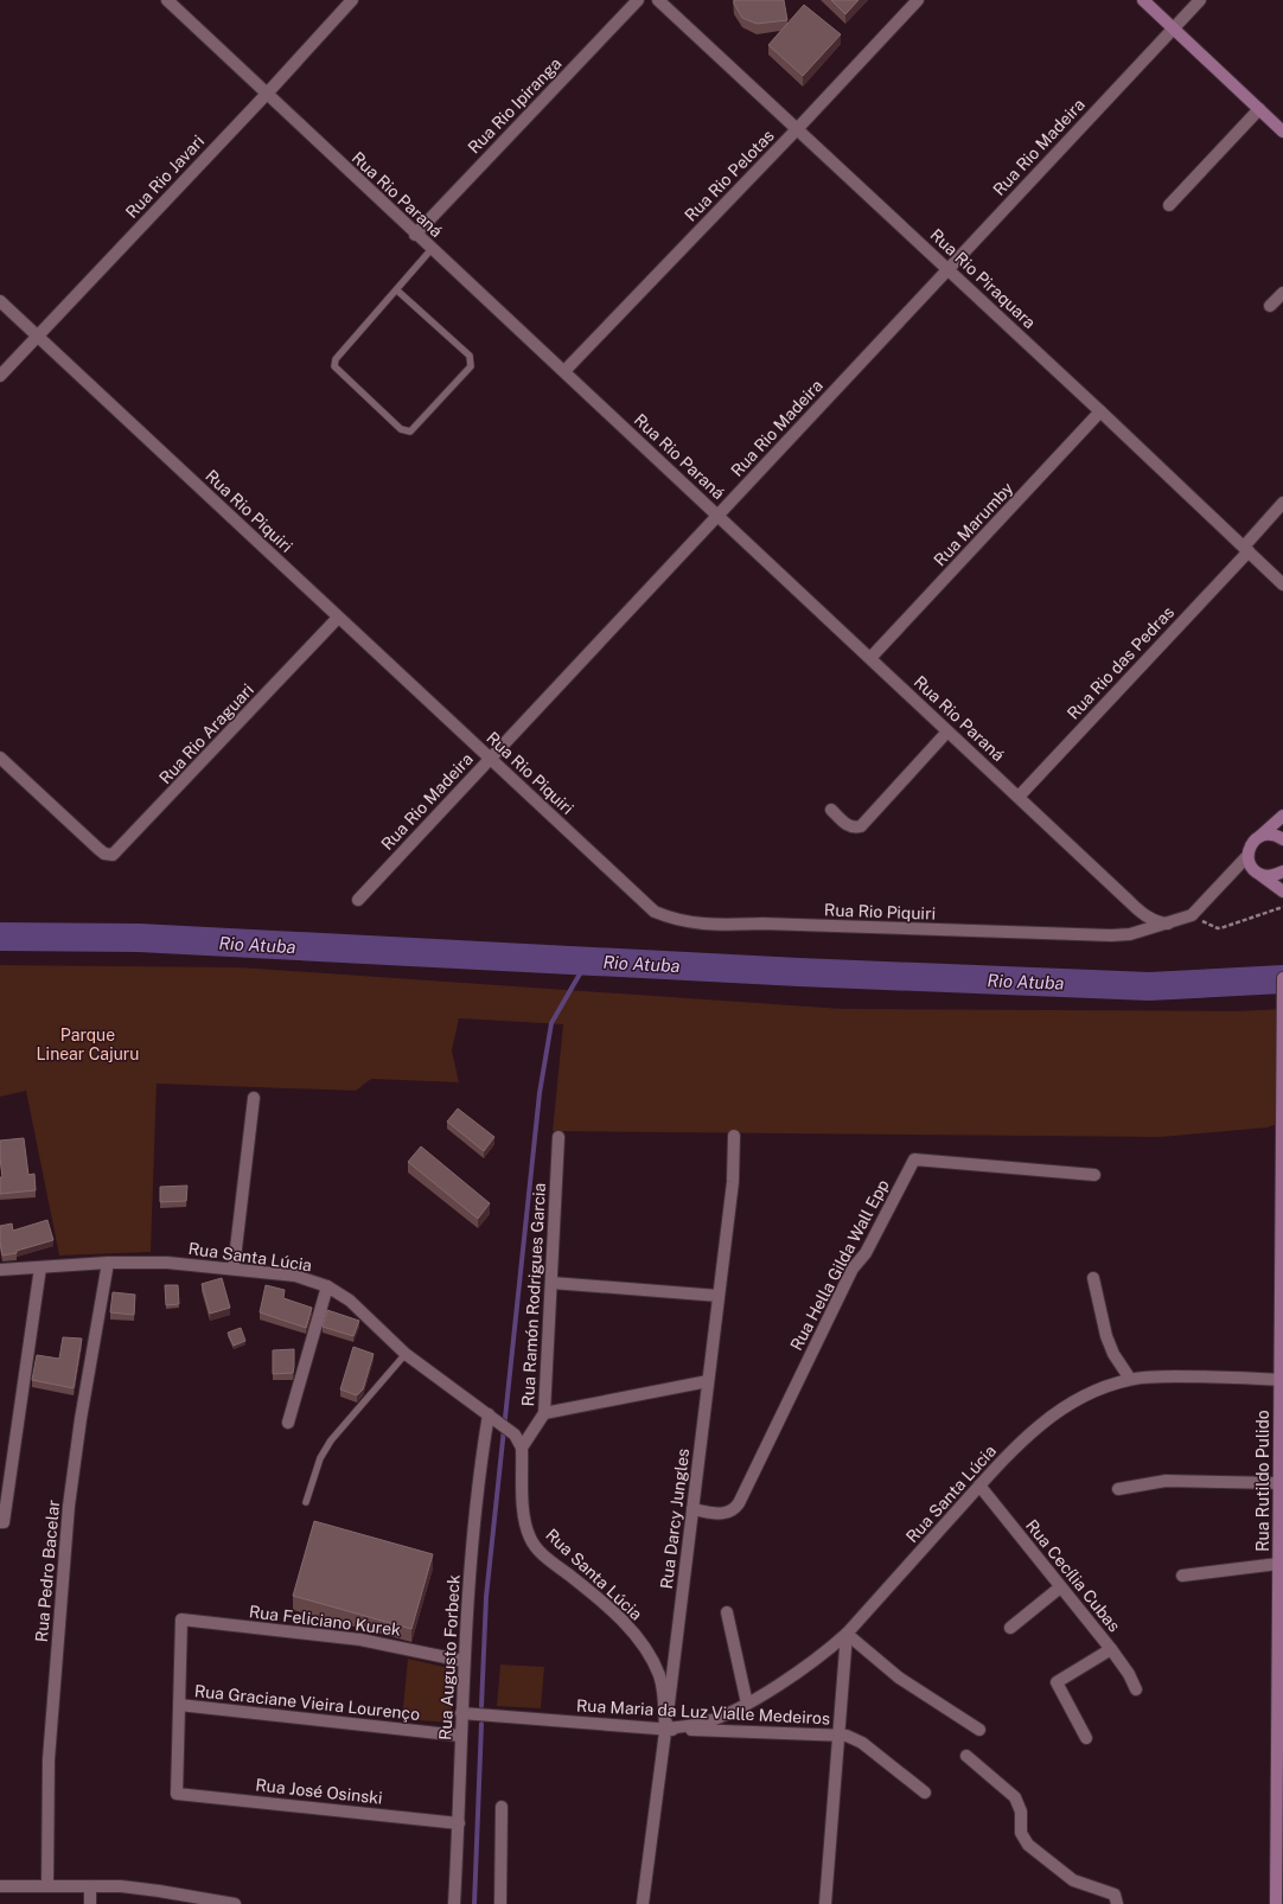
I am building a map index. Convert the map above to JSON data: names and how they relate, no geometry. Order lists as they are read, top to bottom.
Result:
{
  "streets": {
    "street": [
      "Rua Rio Ipiranga",
      "Rua Rio Madeira",
      "Rua Rio Pelotas",
      "Rua Rio Javari",
      "Rua Rio Paraná",
      "Rua Rio Piraquara",
      "Rua Rio Piquiri",
      "Rua Marumby",
      "Rua Rio das Pedras",
      "Rua Rio Araguari",
      "Rua Santa Lúcia",
      "Rua Hella Gilda Wall Epp",
      "Rua Ramón Rodrigues Garcia",
      "Rua Rutildo Pulido",
      "Rua Darcy Jungles",
      "Rua Pedro Bacelar",
      "Rua Cecília Cubas",
      "Rua Feliciano Kurek",
      "Rua Augusto Forbeck",
      "Rua Graciane Vieira Lourenço",
      "Rua Maria da Luz Vialle Medeiros",
      "Rua José Osinski"
    ]
  },
  "crossings": [
    ["Rua Rio Ipiranga", "Rua Rio Paraná"],
    ["Rua Rio Madeira", "Rua Rio Paraná"],
    ["Rua Rio Madeira", "Rua Rio Piraquara"],
    ["Rua Rio Madeira", "Rua Rio Piquiri"],
    ["Rua Rio Pelotas", "Rua Rio Paraná"],
    ["Rua Rio Pelotas", "Rua Rio Piraquara"],
    ["Rua Rio Javari", "Rua Rio Paraná"],
    ["Rua Rio Javari", "Rua Rio Piquiri"],
    ["Rua Rio Paraná", "Rua Rio Piquiri"],
    ["Rua Rio Paraná", "Rua Marumby"],
    ["Rua Rio Paraná", "Rua Rio das Pedras"],
    ["Rua Rio Piraquara", "Rua Marumby"],
    ["Rua Rio Piraquara", "Rua Rio das Pedras"],
    ["Rua Rio Piquiri", "Rua Rio Araguari"],
    ["Rua Santa Lúcia", "Rua Ramón Rodrigues Garcia"],
    ["Rua Santa Lúcia", "Rua Rutildo Pulido"],
    ["Rua Santa Lúcia", "Rua Darcy Jungles"],
    ["Rua Santa Lúcia", "Rua Pedro Bacelar"],
    ["Rua Santa Lúcia", "Rua Cecília Cubas"],
    ["Rua Santa Lúcia", "Rua Augusto Forbeck"],
    ["Rua Santa Lúcia", "Rua Maria da Luz Vialle Medeiros"],
    ["Rua Hella Gilda Wall Epp", "Rua Darcy Jungles"],
    ["Rua Darcy Jungles", "Rua Maria da Luz Vialle Medeiros"],
    ["Rua Feliciano Kurek", "Rua Augusto Forbeck"],
    ["Rua Feliciano Kurek", "Rua Graciane Vieira Lourenço"],
    ["Rua Feliciano Kurek", "Rua José Osinski"],
    ["Rua Augusto Forbeck", "Rua Graciane Vieira Lourenço"],
    ["Rua Augusto Forbeck", "Rua Maria da Luz Vialle Medeiros"],
    ["Rua Augusto Forbeck", "Rua José Osinski"],
    ["Rua Graciane Vieira Lourenço", "Rua José Osinski"]
  ],
  "water": ["Rio Atuba"],
  "parks": ["Parque Linear Cajuru"]
}
